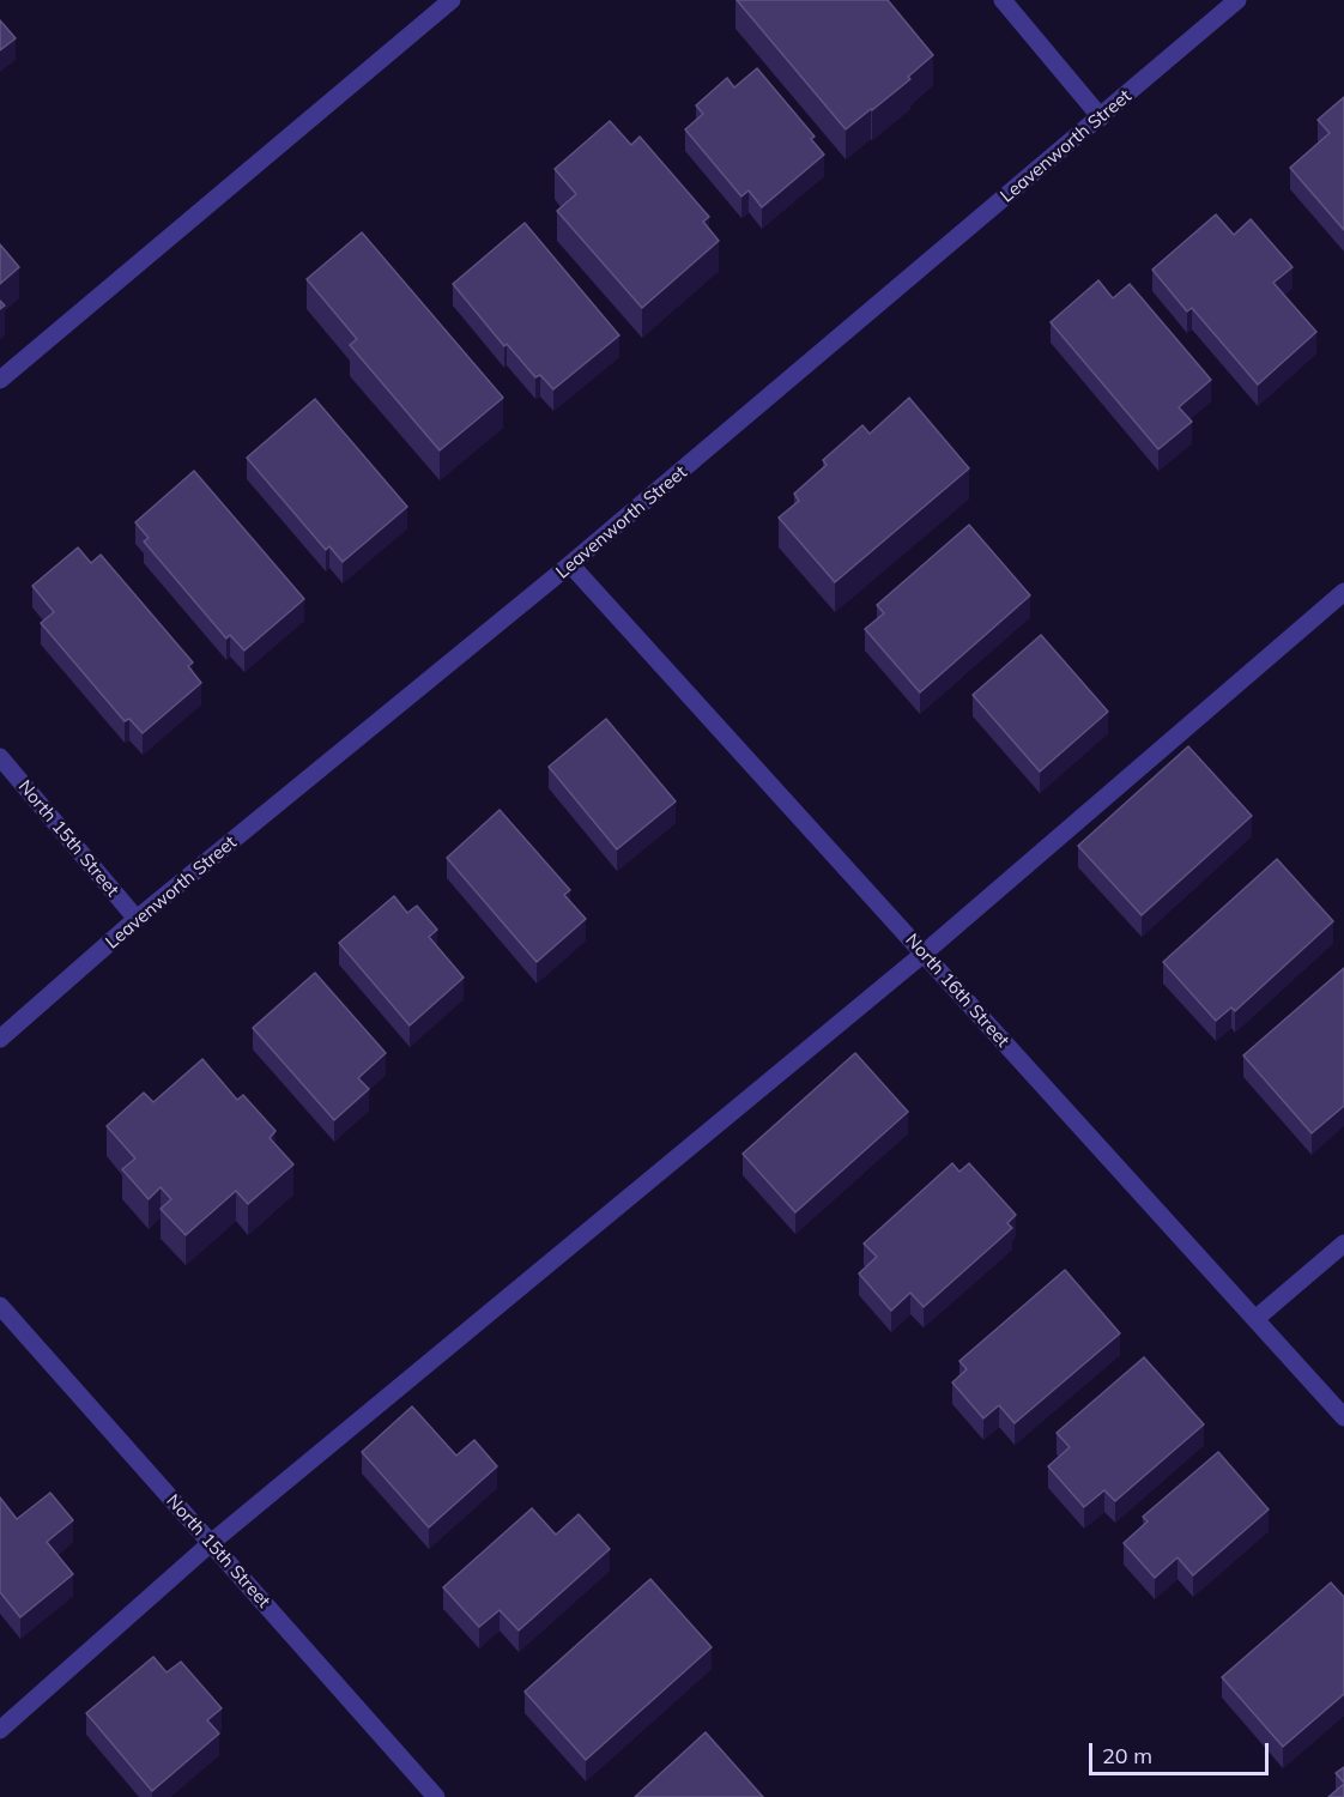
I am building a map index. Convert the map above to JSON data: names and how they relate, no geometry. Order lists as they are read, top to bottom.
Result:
{
  "streets": {
    "street": ["Leavenworth Street", "North 15th Street", "North 16th Street"]
  },
  "crossings": [
    ["Leavenworth Street", "North 15th Street"],
    ["Leavenworth Street", "North 16th Street"]
  ],
  "scale_bar": "20 m"
}
